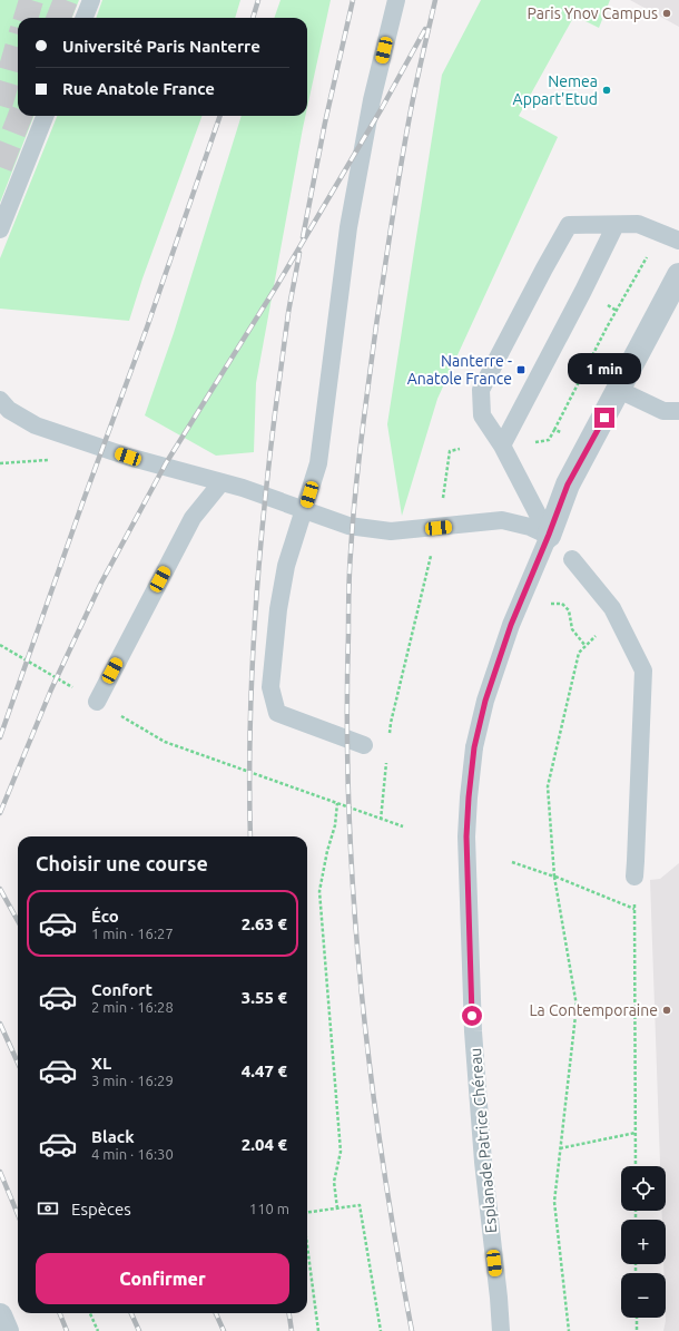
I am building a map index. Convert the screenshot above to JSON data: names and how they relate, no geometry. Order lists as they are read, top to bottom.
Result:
{
  "streets": {
    "lane": ["Esplanade Patrice Chéreau"]
  },
  "places": {
    "other": ["Paris Ynov Campus", "Nemea Appart'Etud", "La Contemporaine"],
    "transit": ["Nanterre - Anatole France"]
  },
  "page": {
    "banner": ["Université Paris Nanterre", "Rue Anatole France"],
    "bubble": "1 min",
    "heading": "Choisir une course",
    "list": [
      {
        "name": "Éco",
        "note": "1 min · 16:27",
        "value": "2.63 €"
      },
      {
        "name": "Confort",
        "note": "2 min · 16:28",
        "value": "3.55 €"
      },
      {
        "name": "XL",
        "note": "3 min · 16:29",
        "value": "4.47 €"
      },
      {
        "name": "Black",
        "note": "4 min · 16:30",
        "value": "2.04 €"
      }
    ],
    "map_buttons": ["+", "−"],
    "pay": ["Espèces", "110 m"],
    "buttons": "Confirmer"
  }
}
